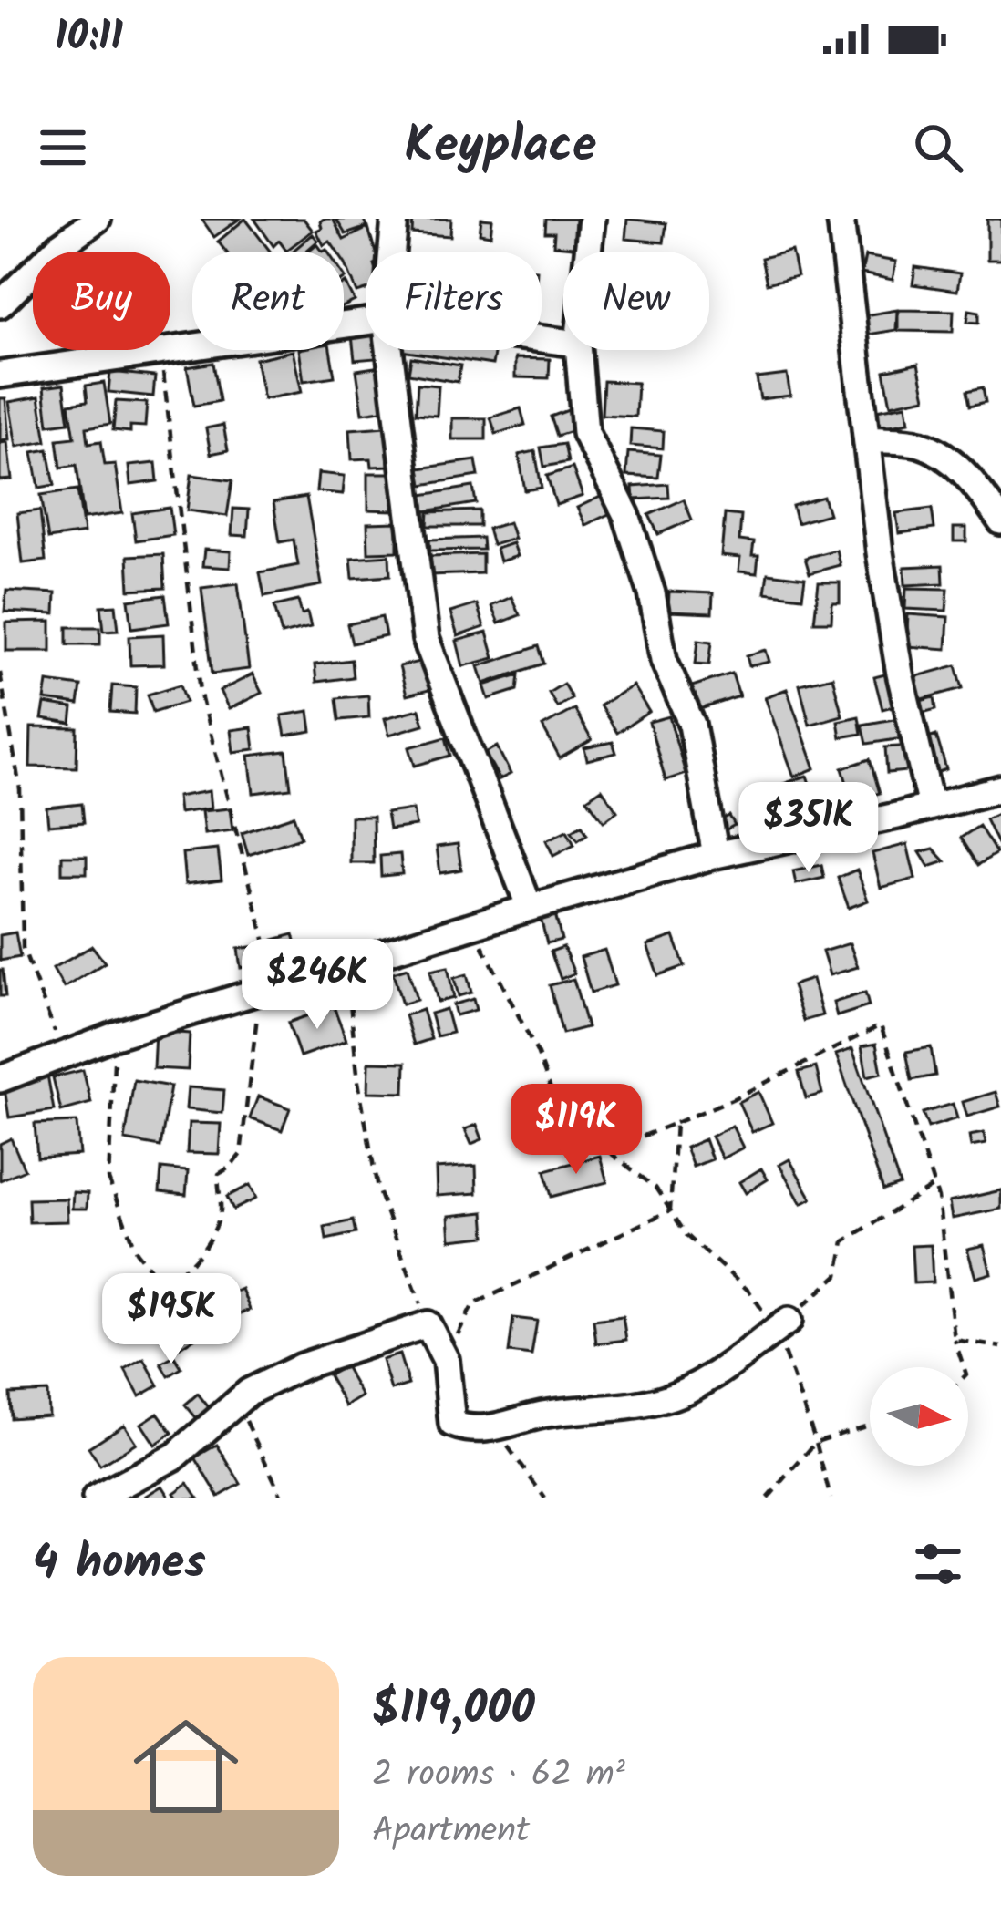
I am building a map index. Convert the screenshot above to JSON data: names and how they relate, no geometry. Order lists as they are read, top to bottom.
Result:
{
  "north": "right",
  "page": {
    "status": "10:11",
    "header": "Keyplace",
    "chip": [
      "Buy",
      "Rent",
      "Filters",
      "New"
    ],
    "price": [
      "$351K",
      "$246K",
      "$119K",
      "$195K"
    ],
    "heading": "4 homes",
    "list": [
      {
        "name": "$119,000",
        "note": "2 rooms · 62 m² · Apartment"
      }
    ]
  }
}
